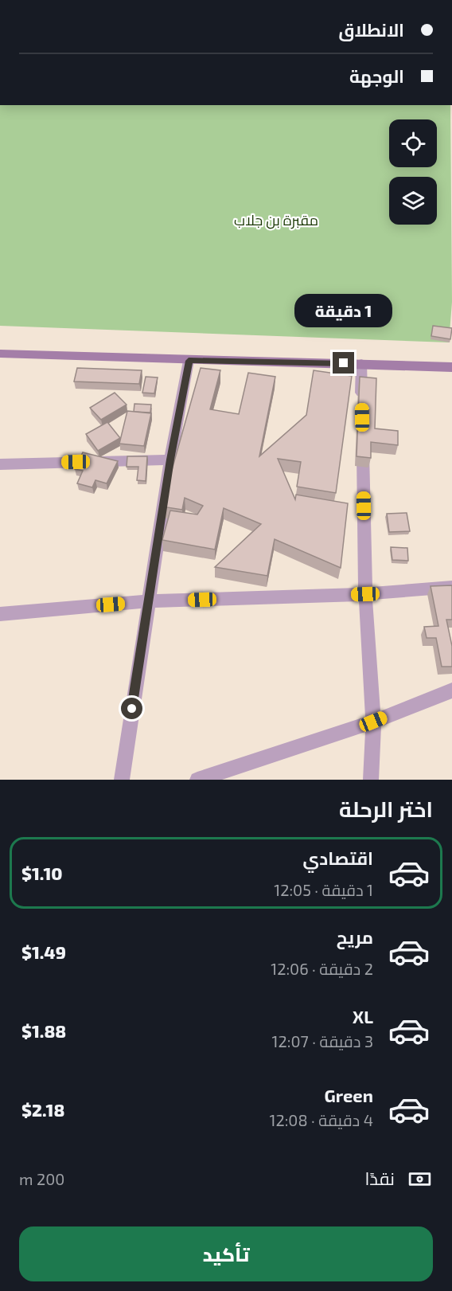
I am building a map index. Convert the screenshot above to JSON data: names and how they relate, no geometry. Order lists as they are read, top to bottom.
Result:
{
  "parks": ["مقبرة بن جلاب"],
  "page": {
    "banner": ["الانطلاق", "الوجهة"],
    "bubble": "1 دقيقة",
    "heading": "اختر الرحلة",
    "list": [
      {
        "name": "اقتصادي",
        "note": "1 دقيقة · 12:05",
        "value": "$1.10"
      },
      {
        "name": "مريح",
        "note": "2 دقيقة · 12:06",
        "value": "$1.49"
      },
      {
        "name": "XL",
        "note": "3 دقيقة · 12:07",
        "value": "$1.88"
      },
      {
        "name": "Green",
        "note": "4 دقيقة · 12:08",
        "value": "$2.18"
      }
    ],
    "pay": ["نقدًا", "200 m"],
    "buttons": "تأكيد"
  }
}
